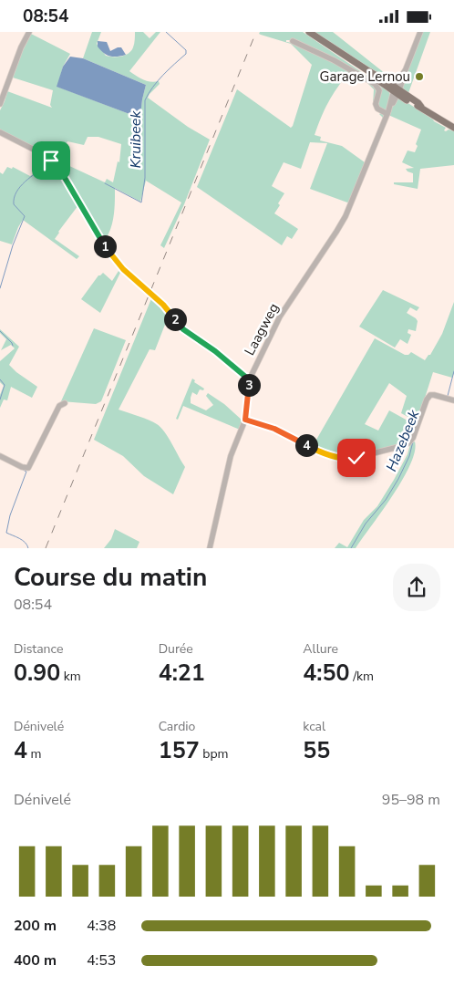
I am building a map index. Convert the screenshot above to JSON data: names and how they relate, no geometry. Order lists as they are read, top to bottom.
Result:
{
  "streets": {
    "street": ["Laagweg"]
  },
  "water": ["Kruibeek", "Hazebeek"],
  "places": ["Garage Lernou"],
  "page": {
    "status": "08:54",
    "pins": [
      "1",
      "2",
      "3",
      "4"
    ],
    "heading": ["Course du matin", "08:54"],
    "stats": [
      ["Distance", "0.90 km"],
      ["Durée", "4:21"],
      ["Allure", "4:50 /km"],
      ["Dénivelé", "4 m"],
      ["Cardio", "157 bpm"],
      ["kcal", "55"]
    ],
    "chart": ["Dénivelé", "95–98 m"],
    "list": [
      {
        "name": "200 m",
        "note": "4:38"
      },
      {
        "name": "400 m",
        "note": "4:53"
      }
    ]
  }
}
